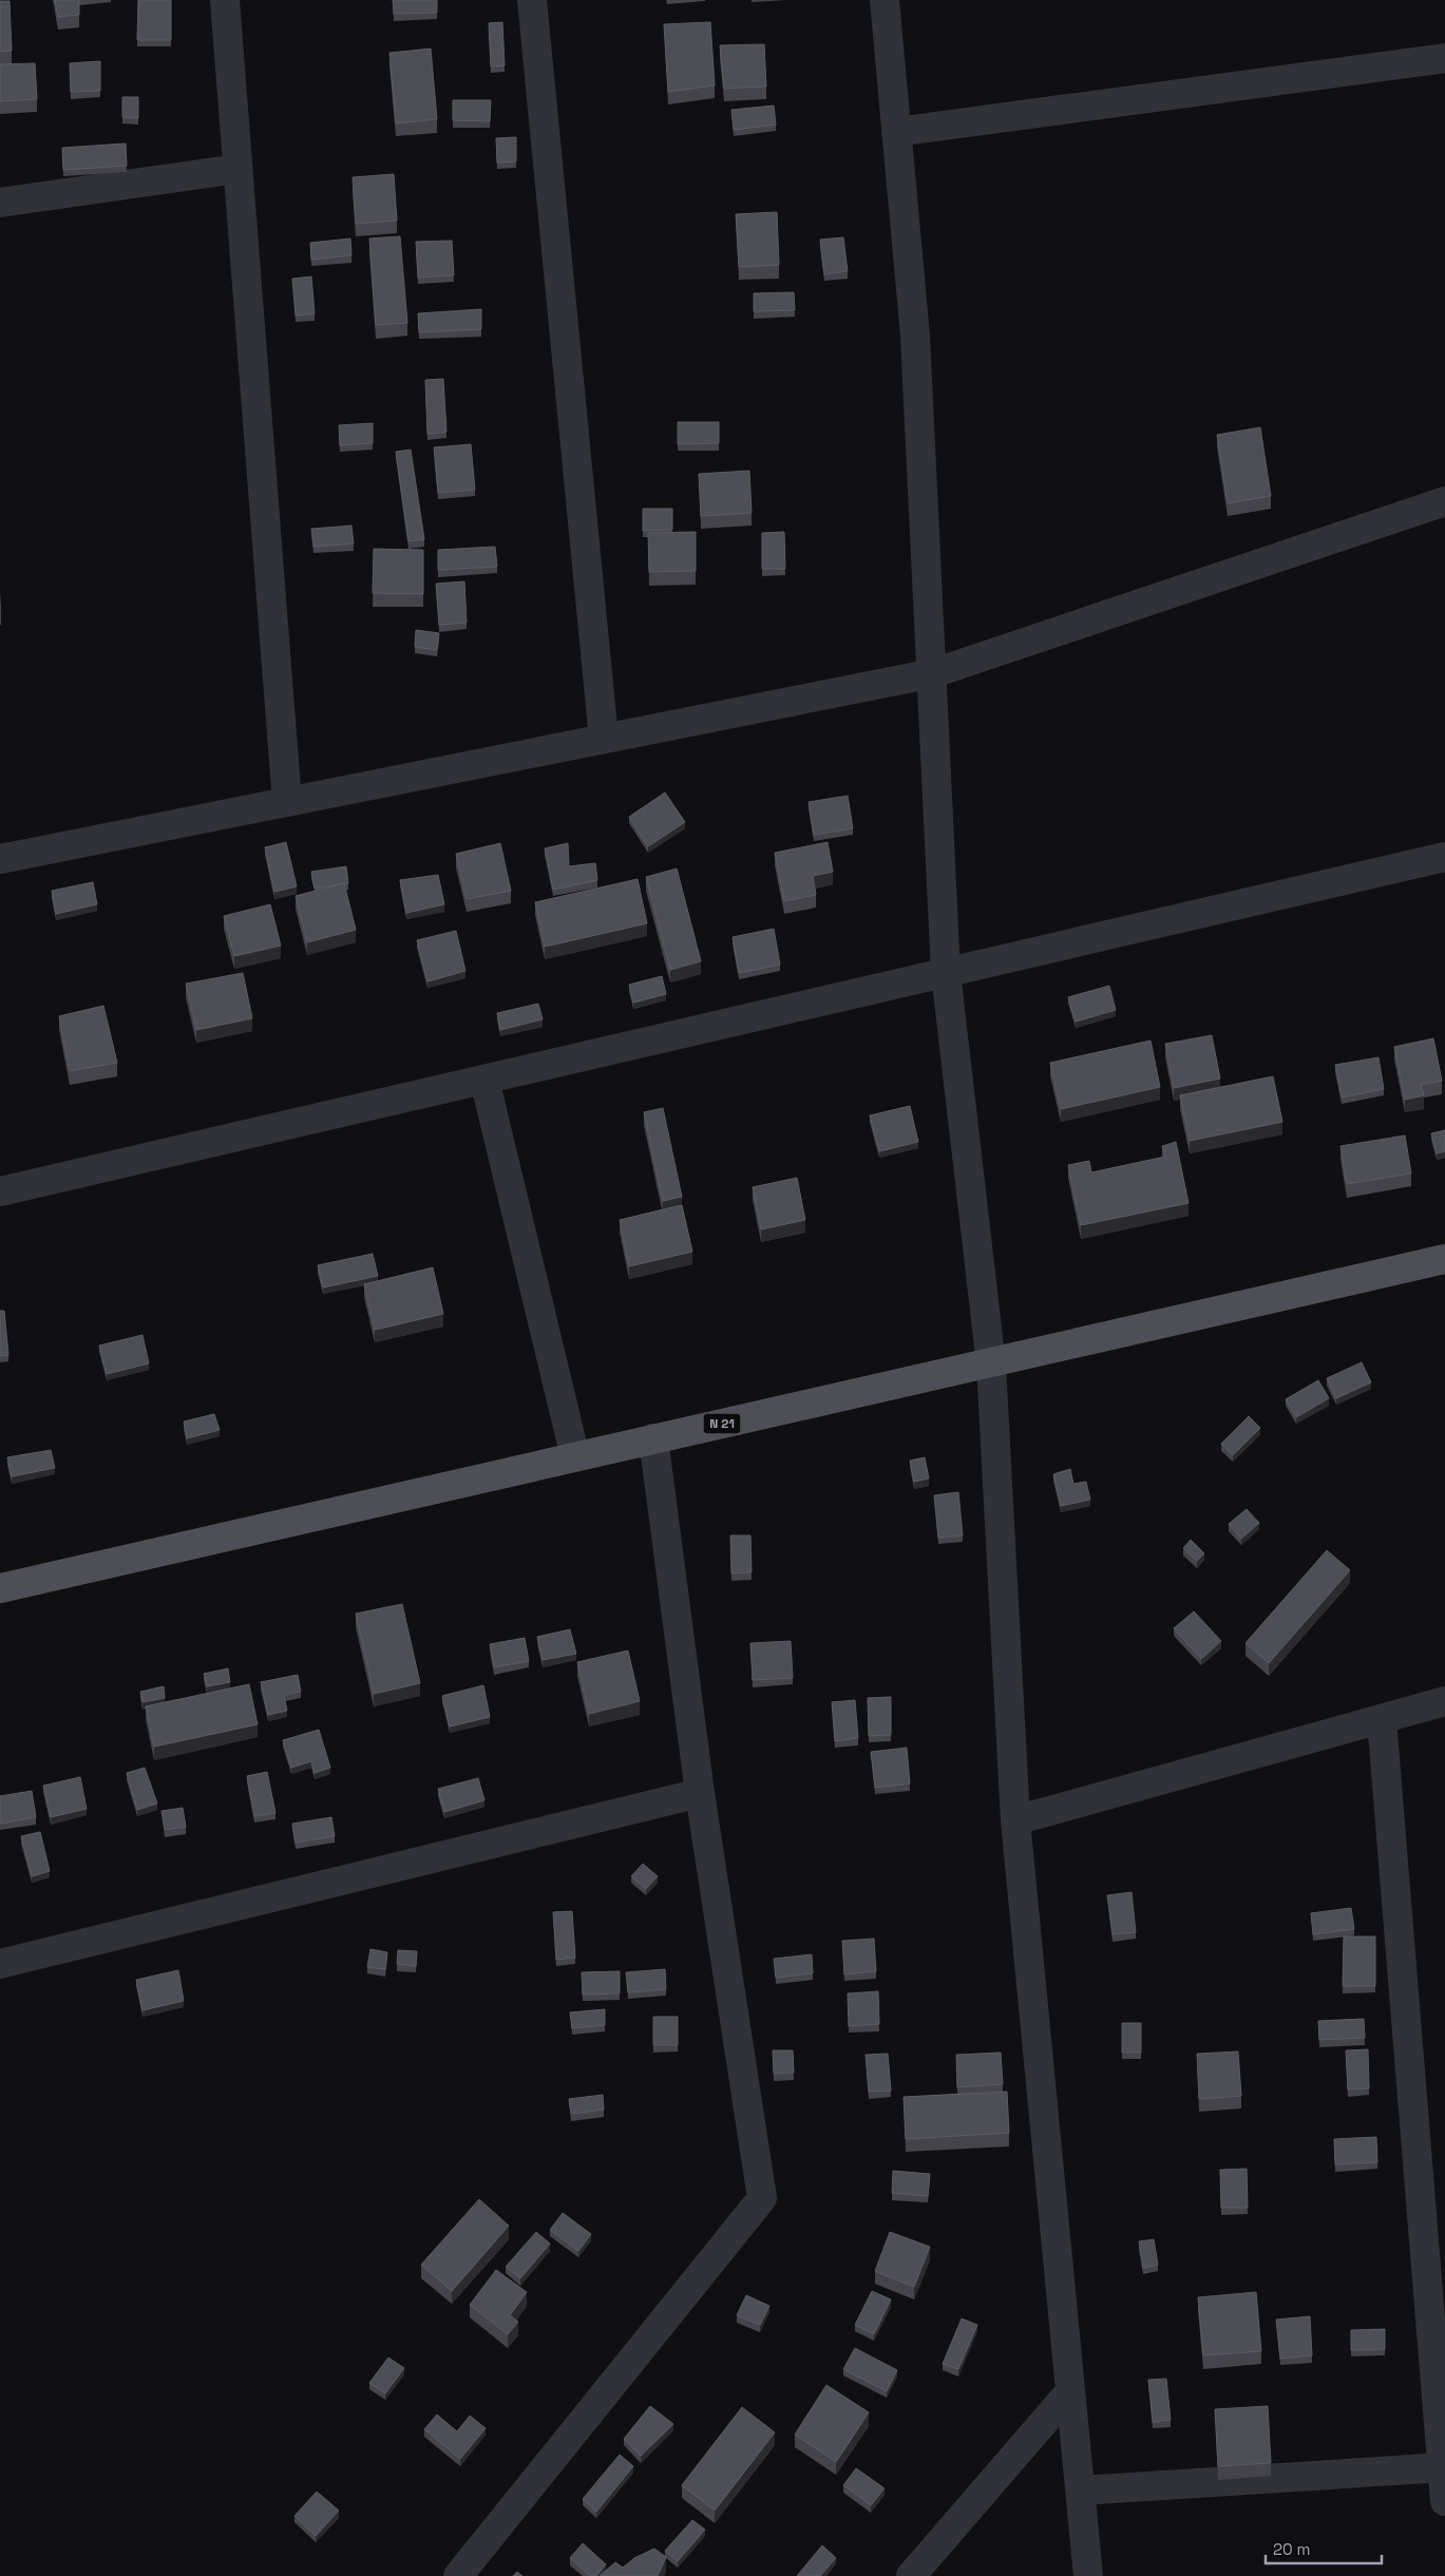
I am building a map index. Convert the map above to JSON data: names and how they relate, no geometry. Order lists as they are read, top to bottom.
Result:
{
  "streets": {
    "main road": ["N 21"]
  },
  "scale_bar": "20 m"
}
